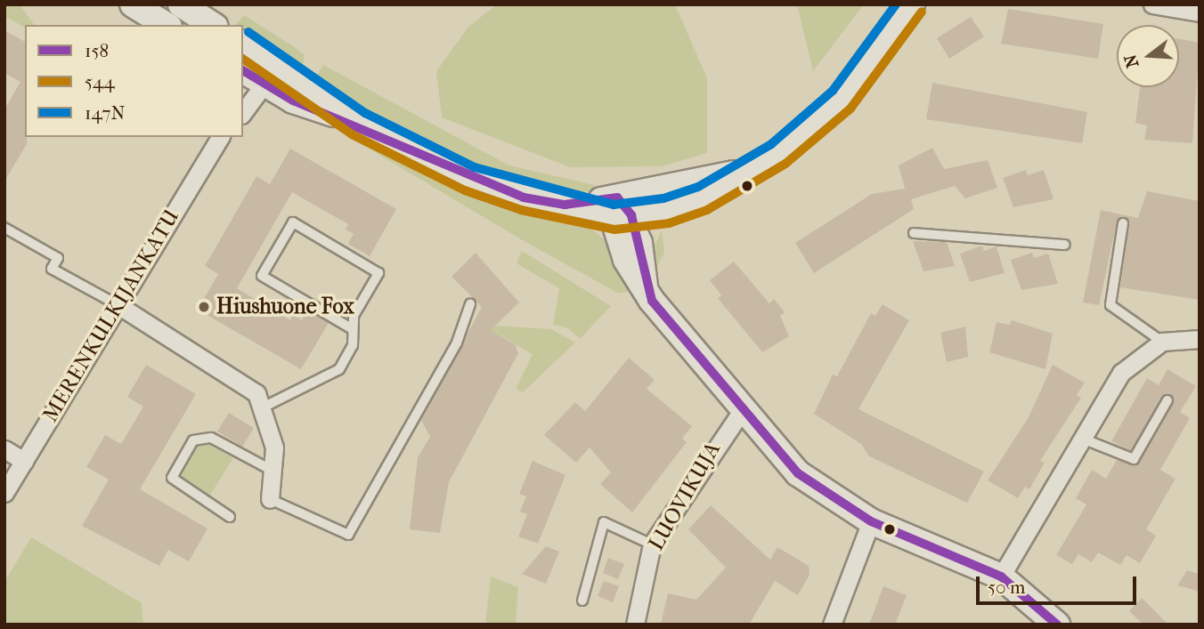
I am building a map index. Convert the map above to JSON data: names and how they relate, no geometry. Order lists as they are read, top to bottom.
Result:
{
  "streets": {
    "street": ["MERENKULKIJANKATU", "LUOVIKUJA"]
  },
  "places": ["Hiushuone Fox"],
  "lines": ["transit line 147N", "transit line 544", "transit line 158"],
  "legend": ["158", "544", "147N"],
  "scale_bar": "50 m",
  "north": "left"
}
